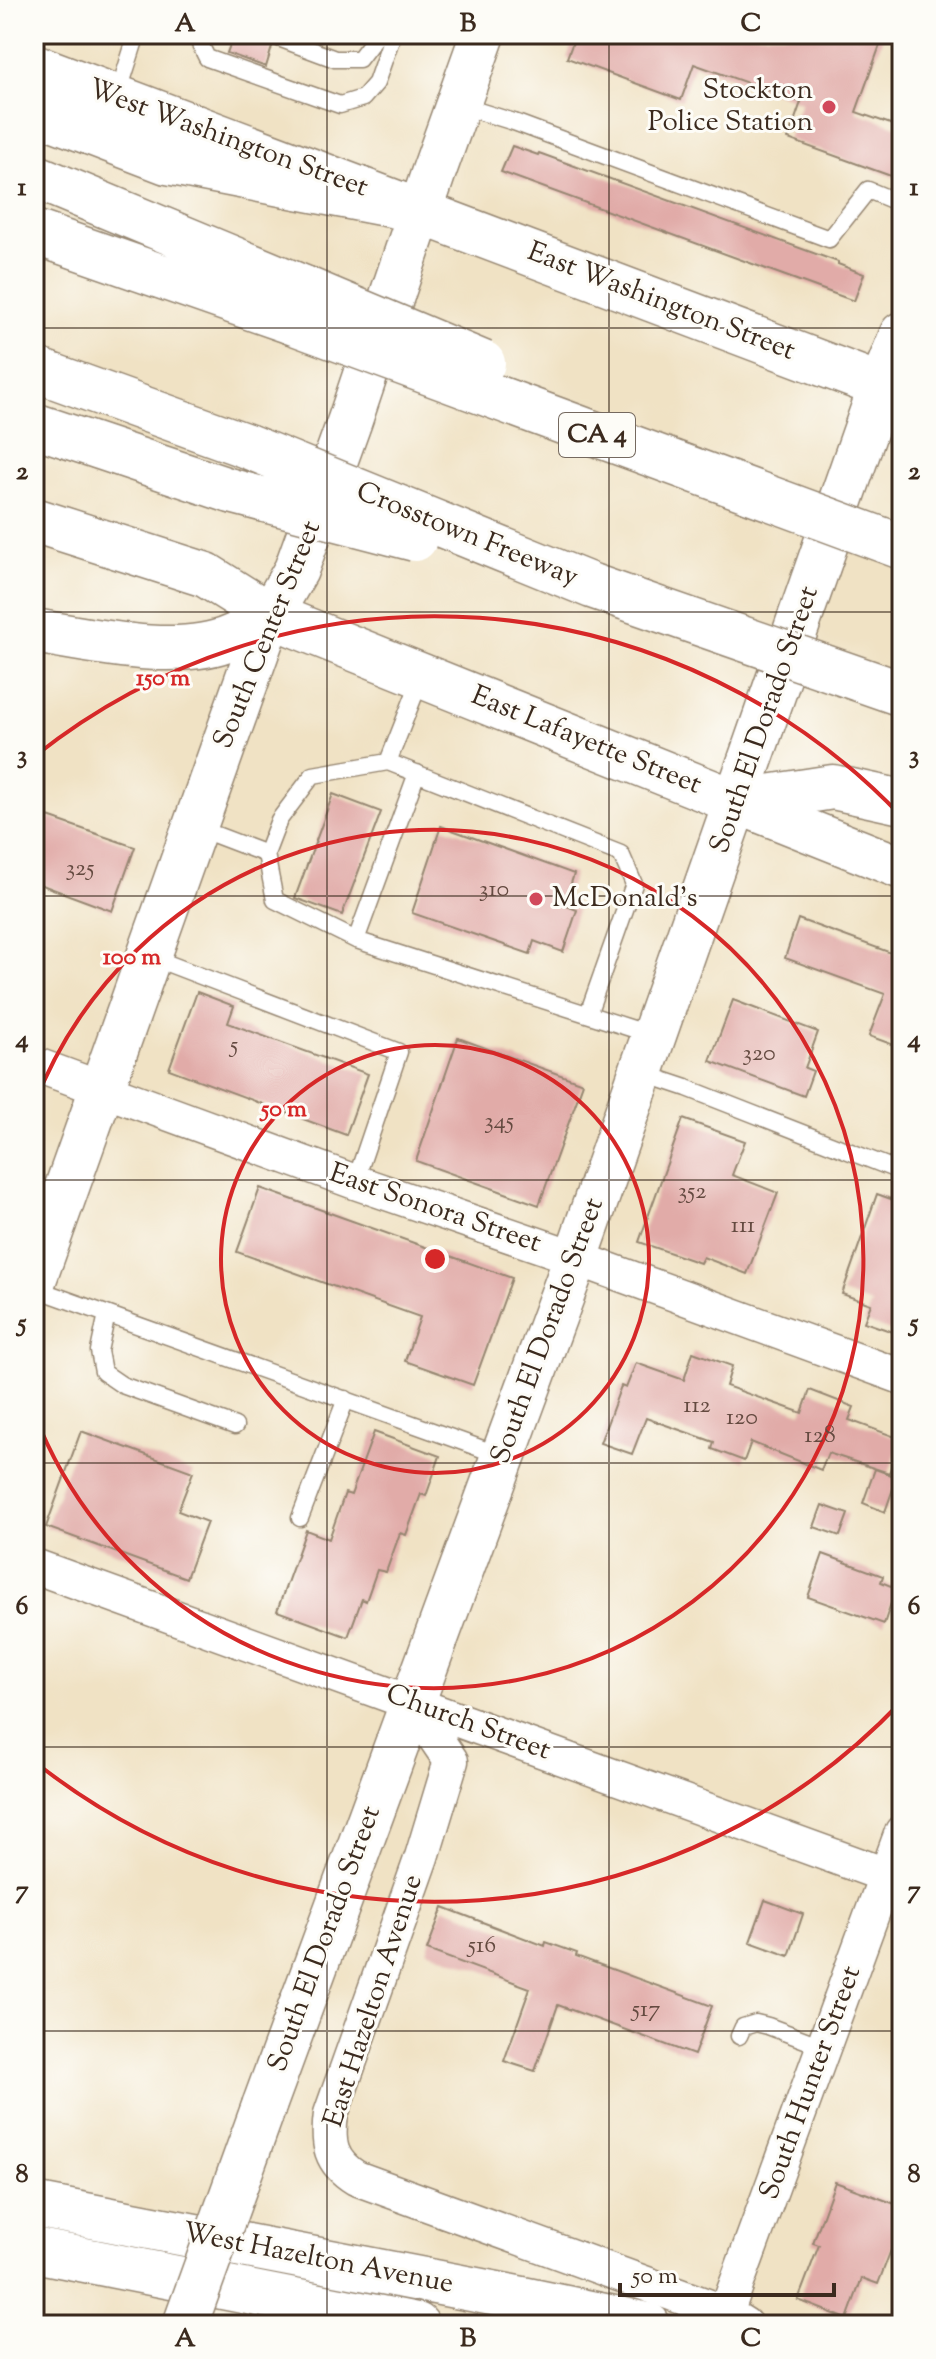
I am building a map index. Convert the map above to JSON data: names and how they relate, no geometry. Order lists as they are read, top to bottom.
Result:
{
  "streets": {
    "main road": [
      "West Washington Street",
      "East Washington Street",
      "CA 4",
      "Crosstown Freeway",
      "South Center Street",
      "South El Dorado Street",
      "East Lafayette Street",
      "West Hazelton Avenue"
    ],
    "street": [
      "East Sonora Street",
      "Church Street",
      "East Hazelton Avenue",
      "South Hunter Street"
    ]
  },
  "crossings": [
    ["West Washington Street", "East Washington Street"],
    ["West Washington Street", "South Center Street"],
    ["East Washington Street", "South Center Street"],
    ["East Washington Street", "South El Dorado Street"],
    ["South Center Street", "East Lafayette Street"],
    ["South Center Street", "East Sonora Street"],
    ["South El Dorado Street", "East Lafayette Street"],
    ["South El Dorado Street", "East Sonora Street"],
    ["South El Dorado Street", "Church Street"],
    ["South El Dorado Street", "East Hazelton Avenue"],
    ["Church Street", "East Hazelton Avenue"],
    ["Church Street", "South Hunter Street"],
    ["East Hazelton Avenue", "South Hunter Street"]
  ],
  "places": ["Stockton Police Station", "McDonald's"],
  "house_numbers": [
    "325",
    "310",
    "5",
    "320",
    "345",
    "352",
    "111",
    "112",
    "120",
    "128",
    "516",
    "517"
  ],
  "scale_bar": "50 m",
  "grid": {
    "columns": ["A", "B", "C"],
    "rows": [
      "1",
      "2",
      "3",
      "4",
      "5",
      "6",
      "7",
      "8"
    ]
  },
  "rings": ["150 m", "100 m", "50 m"]
}
